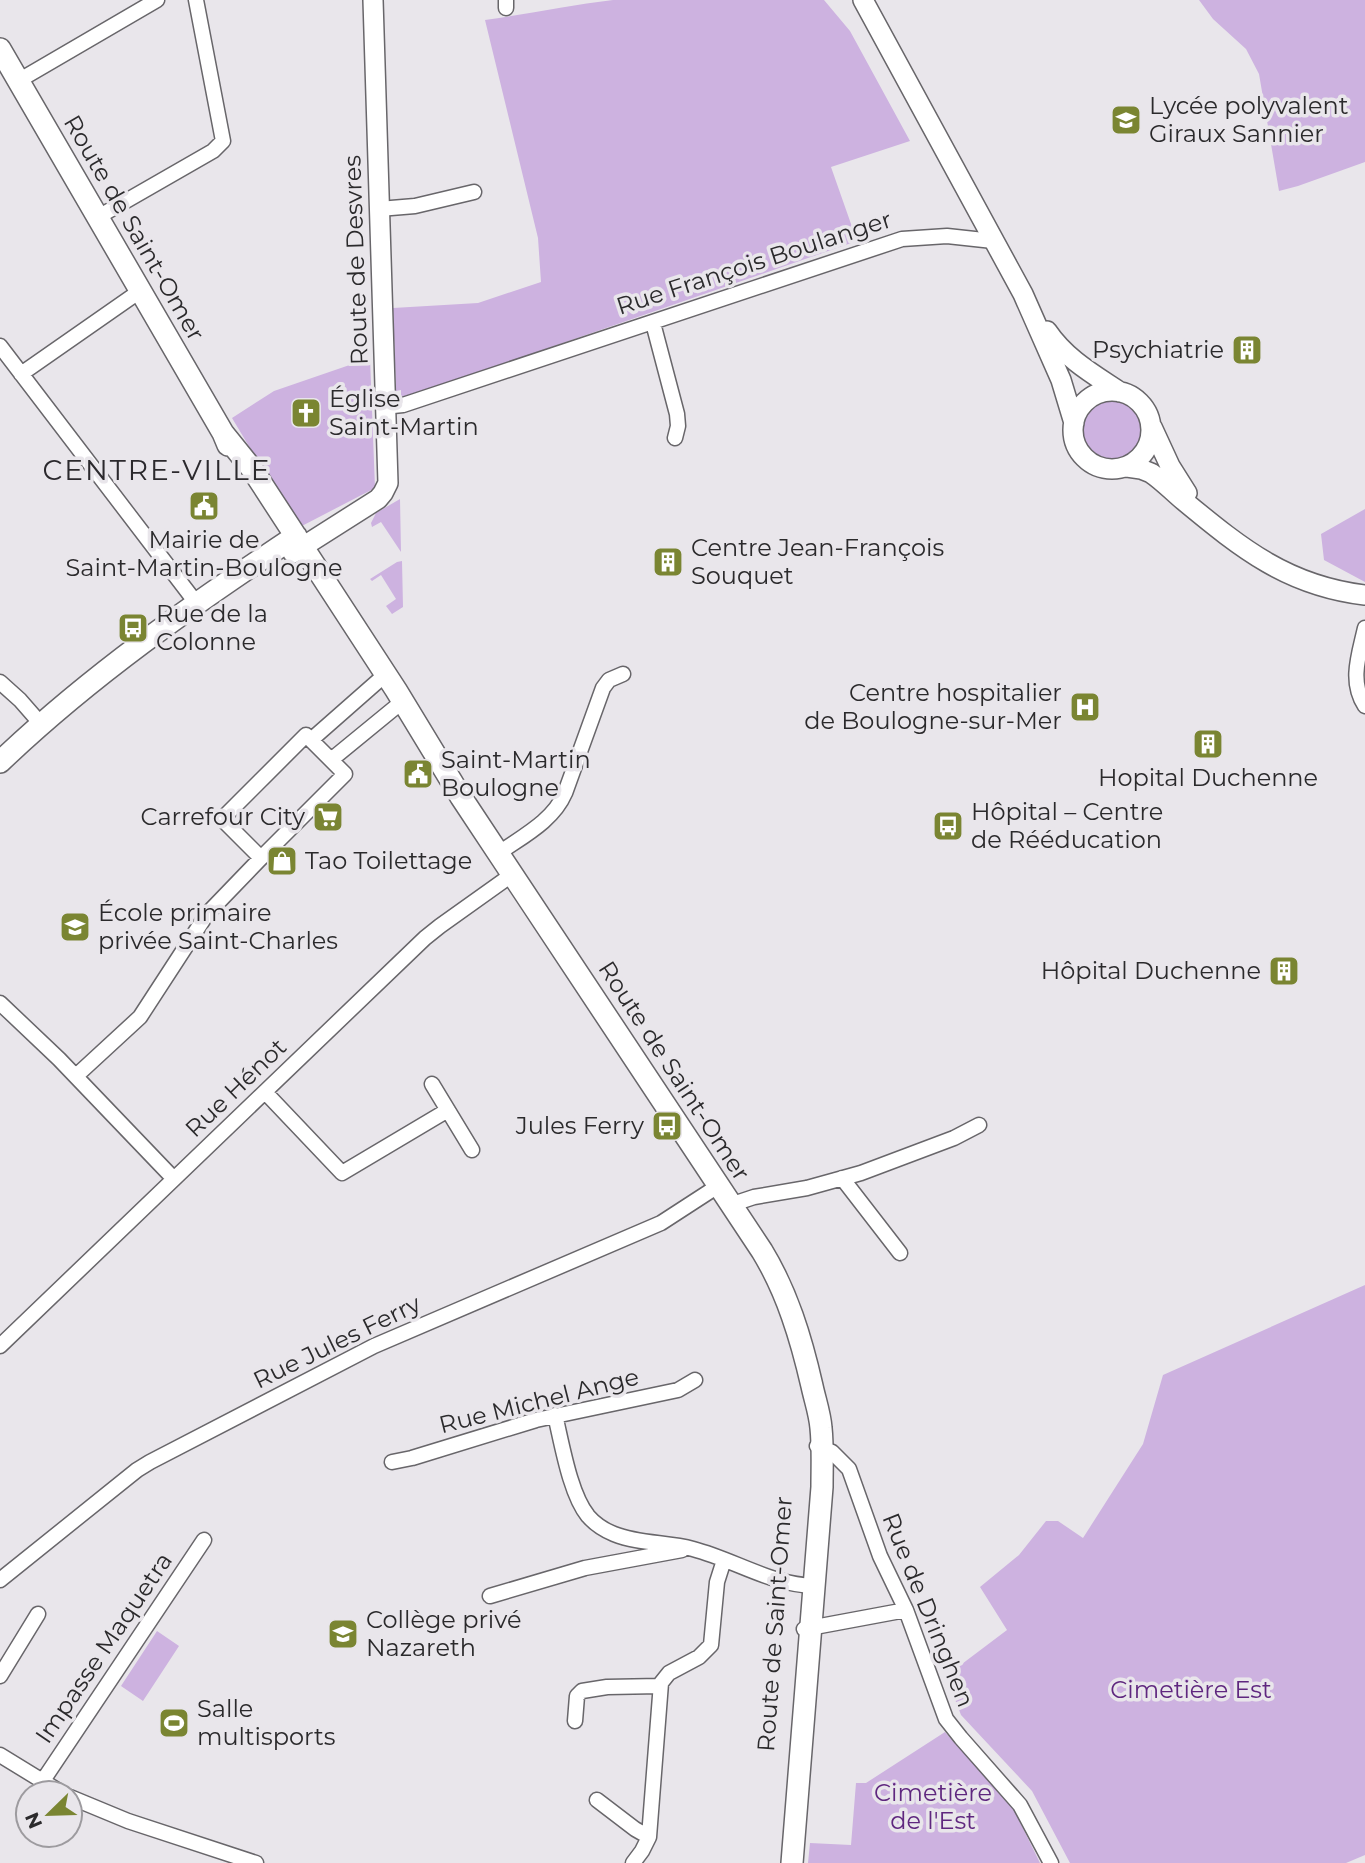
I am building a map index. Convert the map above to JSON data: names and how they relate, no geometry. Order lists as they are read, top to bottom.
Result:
{
  "streets": {
    "main road": ["Route de Saint-Omer"],
    "street": [
      "Route de Desvres",
      "Rue François Boulanger",
      "Rue Hénot",
      "Rue Jules Ferry",
      "Rue Michel Ange",
      "Rue de Dringhen",
      "Impasse Maquetra"
    ]
  },
  "crossings": [
    ["Route de Saint-Omer", "Route de Desvres"],
    ["Route de Saint-Omer", "Rue Hénot"],
    ["Route de Saint-Omer", "Rue Jules Ferry"],
    ["Route de Saint-Omer", "Rue de Dringhen"],
    ["Route de Desvres", "Rue François Boulanger"]
  ],
  "districts": ["CENTRE-VILLE"],
  "parks": ["Cimetière Est", "Cimetière de l'Est"],
  "places": {
    "school or university": ["Lycée polyvalent Giraux Sannier", "École primaire privée Saint-Charles", "Collège privé Nazareth"],
    "building": [
      "Psychiatrie",
      "Centre Jean-François Souquet",
      "Hopital Duchenne",
      "Hôpital Duchenne"
    ],
    "church": ["Église Saint-Martin"],
    "public building": ["Mairie de Saint-Martin-Boulogne", "Saint-Martin Boulogne"],
    "bus stop": ["Rue de la Colonne", "Hôpital – Centre de Rééducation", "Jules Ferry"],
    "hospital": ["Centre hospitalier de Boulogne-sur-Mer"],
    "supermarket": ["Carrefour City"],
    "shop": ["Tao Toilettage"],
    "sports": ["Salle multisports"]
  },
  "north": "bottom left"
}
